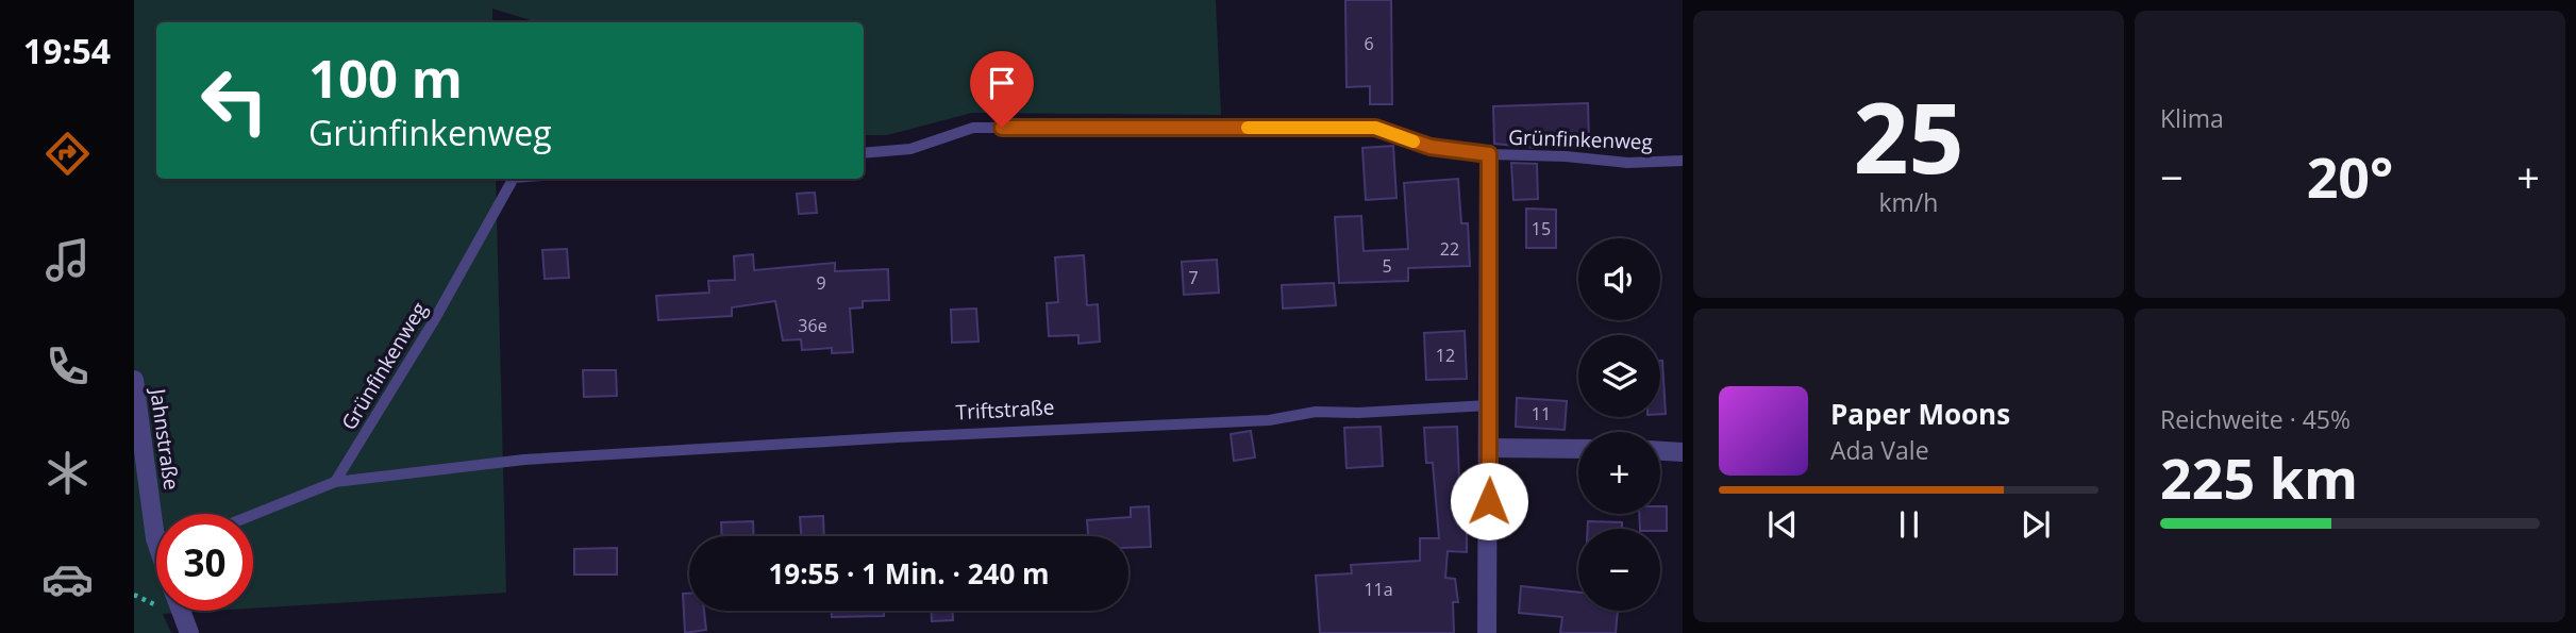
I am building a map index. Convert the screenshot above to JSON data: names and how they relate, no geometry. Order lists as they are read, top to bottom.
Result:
{
  "streets": {
    "street": ["Jahnstraße"],
    "lane": ["Grünfinkenweg", "Triftstraße"]
  },
  "crossings": [
    ["Grünfinkenweg", "Triftstraße"]
  ],
  "house_numbers": [
    "6",
    "15",
    "22",
    "5",
    "7",
    "9",
    "36e",
    "12",
    "11",
    "11a"
  ],
  "page": {
    "tabs": "19:54",
    "tile": [
      ["25", "km/h"],
      "Klima",
      ["Reichweite · 45%", "225 km"]
    ],
    "turn": ["100 m", "Grünfinkenweg"],
    "heat": ["−", "20°", "+"],
    "map_buttons": ["+", "−"],
    "song": ["Paper Moons", "Ada Vale"],
    "limit": "30",
    "trip": "19:55 · 1 Min. · 240 m"
  }
}
